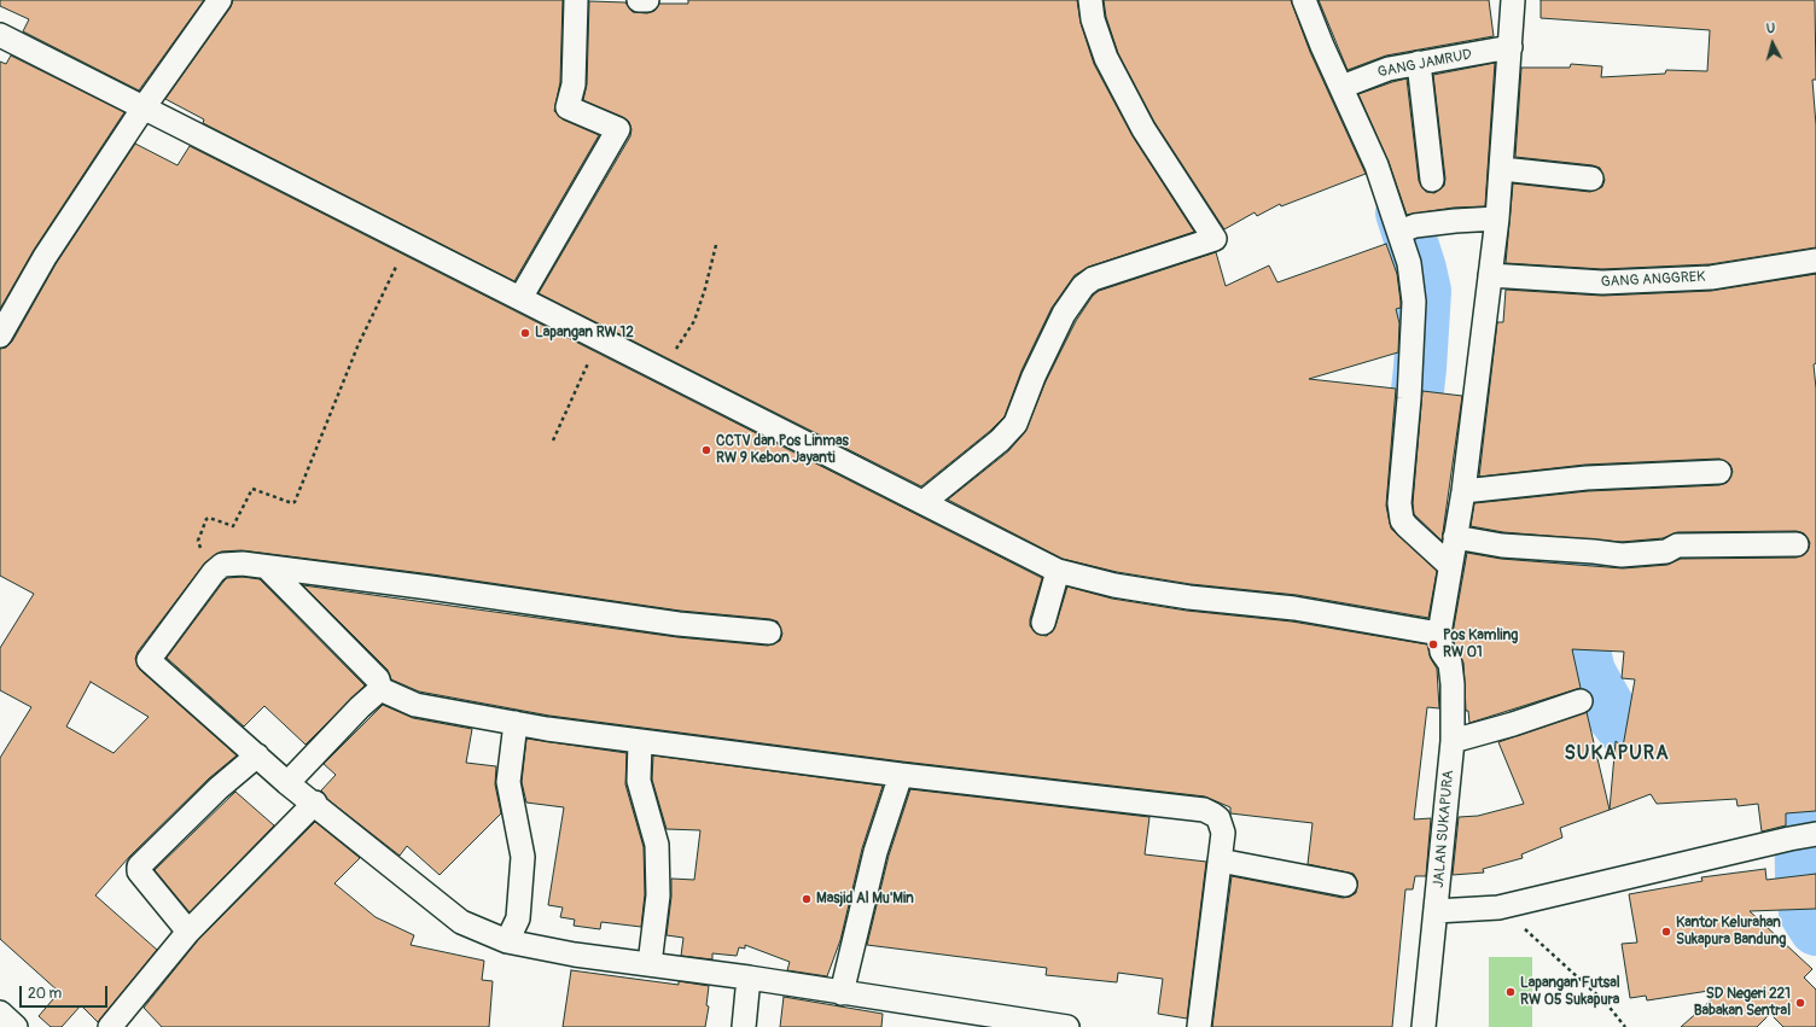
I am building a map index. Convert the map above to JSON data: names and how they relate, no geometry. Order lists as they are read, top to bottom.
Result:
{
  "streets": {
    "street": ["GANG JAMRUD", "GANG ANGGREK", "JALAN SUKAPURA"]
  },
  "districts": ["SUKAPURA"],
  "places": [
    "Lapangan RW 12",
    "CCTV dan Pos Linmas RW 9 Kebon Jayanti",
    "Pos Kamling RW 01",
    "Masjid Al Mu'Min",
    "Kantor Kelurahan Sukapura Bandung",
    "Lapangan Futsal RW 05 Sukapura",
    "SD Negeri 221 Babakan Sentral"
  ],
  "scale_bar": "20 m",
  "north": "top"
}
